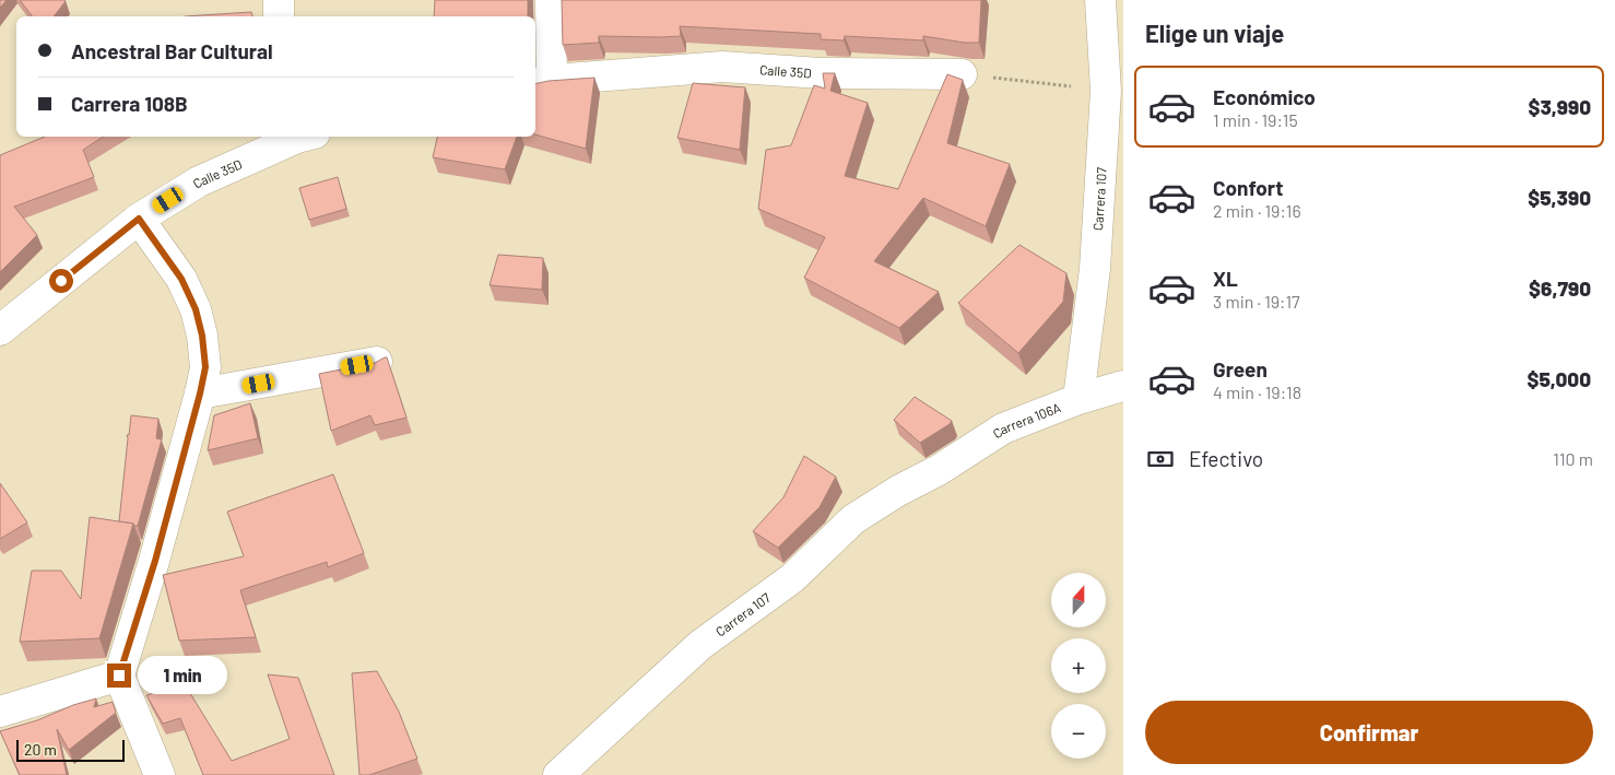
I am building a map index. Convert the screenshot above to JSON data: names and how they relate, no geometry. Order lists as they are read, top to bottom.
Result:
{
  "streets": {
    "street": ["Calle 35D", "Carrera 107", "Carrera 106A"]
  },
  "crossings": [
    ["Carrera 107", "Carrera 106A"]
  ],
  "scale_bar": "20 m",
  "north": "top",
  "page": {
    "heading": "Elige un viaje",
    "banner": ["Ancestral Bar Cultural", "Carrera 108B"],
    "list": [
      {
        "name": "Económico",
        "note": "1 min · 19:15",
        "value": "$3,990"
      },
      {
        "name": "Confort",
        "note": "2 min · 19:16",
        "value": "$5,390"
      },
      {
        "name": "XL",
        "note": "3 min · 19:17",
        "value": "$6,790"
      },
      {
        "name": "Green",
        "note": "4 min · 19:18",
        "value": "$5,000"
      }
    ],
    "pay": ["Efectivo", "110 m"],
    "map_buttons": ["+", "−"],
    "bubble": "1 min",
    "buttons": "Confirmar",
    "scale": "20 m"
  }
}
